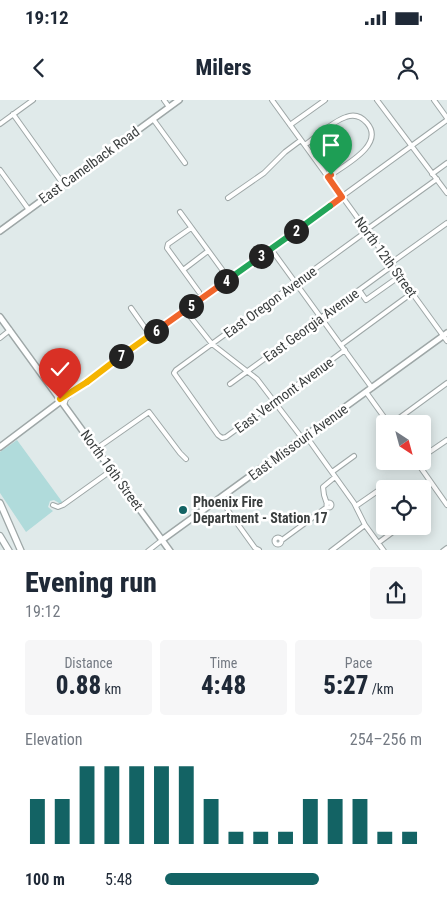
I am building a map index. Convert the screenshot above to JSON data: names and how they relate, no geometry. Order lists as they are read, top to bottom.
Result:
{
  "streets": {
    "main road": ["East Camelback Road", "East Missouri Avenue", "North 16th Street"],
    "street": [
      "North 12th Street",
      "East Oregon Avenue",
      "East Georgia Avenue",
      "East Vermont Avenue"
    ]
  },
  "crossings": [
    ["North 12th Street", "East Oregon Avenue"],
    ["North 12th Street", "East Georgia Avenue"],
    ["North 12th Street", "East Missouri Avenue"],
    ["East Oregon Avenue", "East Vermont Avenue"],
    ["East Missouri Avenue", "North 16th Street"]
  ],
  "places": ["Phoenix Fire Department - Station 17"],
  "north": "bottom right",
  "page": {
    "status": "19:12",
    "header": "Milers",
    "pins": [
      "2",
      "3",
      "4",
      "5",
      "6",
      "7"
    ],
    "heading": ["Evening run", "19:12"],
    "stats": [
      ["Distance", "0.88 km"],
      ["Time", "4:48"],
      ["Pace", "5:27 /km"]
    ],
    "chart": ["Elevation", "254–256 m"],
    "list": [
      {
        "name": "100 m",
        "note": "5:48"
      }
    ]
  }
}
